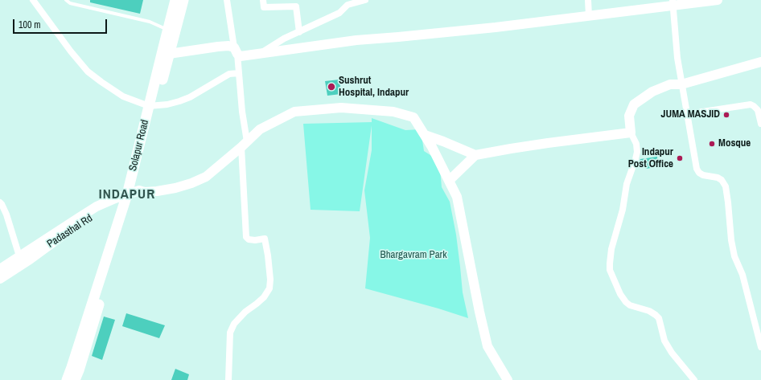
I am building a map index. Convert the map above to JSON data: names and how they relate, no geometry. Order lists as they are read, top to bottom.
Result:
{
  "streets": {
    "main road": ["Solapur Road"],
    "street": ["Padasthal Rd"]
  },
  "crossings": [
    ["Solapur Road", "Padasthal Rd"]
  ],
  "districts": ["INDAPUR"],
  "parks": ["Bhargavram Park"],
  "places": [
    "Sushrut Hospital, Indapur",
    "JUMA MASJID",
    "Mosque",
    "Indapur Post Office"
  ],
  "scale_bar": "100 m"
}
